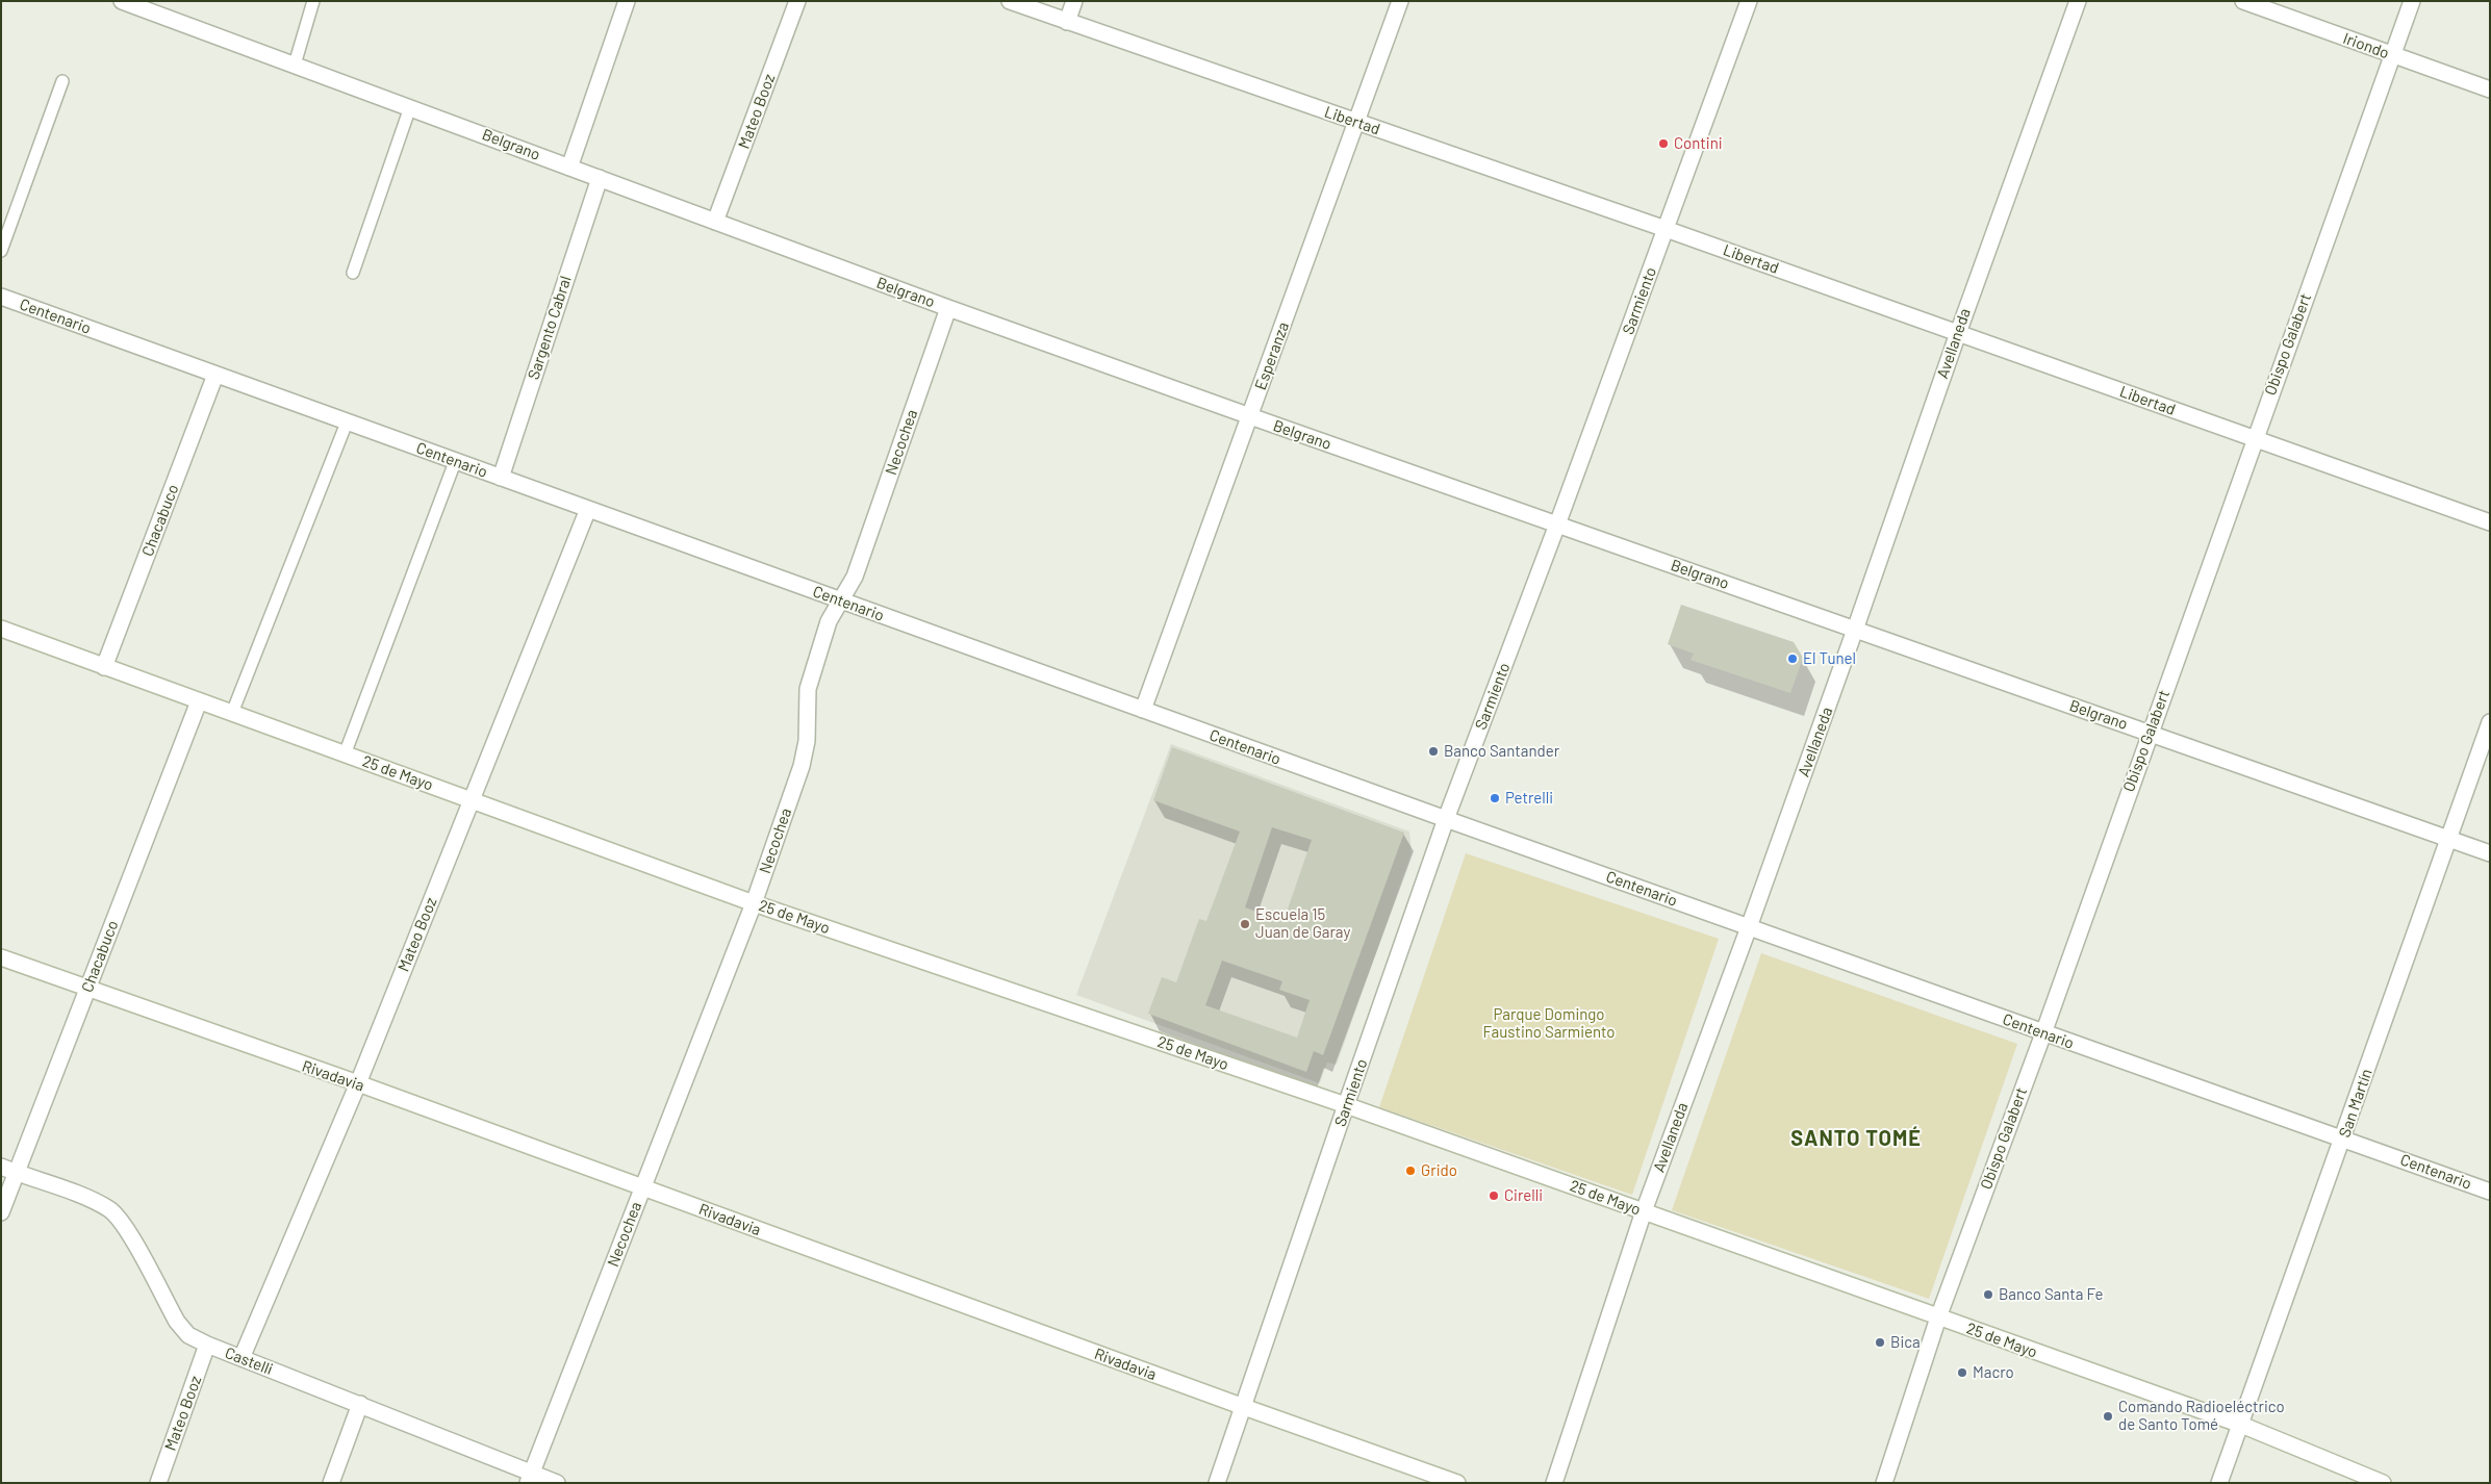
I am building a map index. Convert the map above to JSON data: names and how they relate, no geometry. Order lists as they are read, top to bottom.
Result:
{
  "streets": {
    "street": [
      "Iriondo",
      "Mateo Booz",
      "Libertad",
      "Belgrano",
      "Sarmiento",
      "Centenario",
      "Sargento Cabral",
      "Avellaneda",
      "Obispo Galabert",
      "Esperanza",
      "Necochea",
      "Chacabuco",
      "25 de Mayo",
      "Rivadavia",
      "San Martín",
      "Castelli"
    ]
  },
  "crossings": [
    ["Iriondo", "Obispo Galabert"],
    ["Mateo Booz", "Belgrano"],
    ["Mateo Booz", "Centenario"],
    ["Mateo Booz", "25 de Mayo"],
    ["Mateo Booz", "Rivadavia"],
    ["Mateo Booz", "Castelli"],
    ["Libertad", "Sarmiento"],
    ["Libertad", "Avellaneda"],
    ["Libertad", "Obispo Galabert"],
    ["Libertad", "Esperanza"],
    ["Belgrano", "Sarmiento"],
    ["Belgrano", "Sargento Cabral"],
    ["Belgrano", "Avellaneda"],
    ["Belgrano", "Obispo Galabert"],
    ["Belgrano", "Esperanza"],
    ["Belgrano", "Necochea"],
    ["Belgrano", "San Martín"],
    ["Sarmiento", "Centenario"],
    ["Sarmiento", "25 de Mayo"],
    ["Sarmiento", "Rivadavia"],
    ["Centenario", "Sargento Cabral"],
    ["Centenario", "Avellaneda"],
    ["Centenario", "Obispo Galabert"],
    ["Centenario", "Esperanza"],
    ["Centenario", "Necochea"],
    ["Centenario", "Chacabuco"],
    ["Centenario", "San Martín"],
    ["Avellaneda", "25 de Mayo"],
    ["Obispo Galabert", "25 de Mayo"],
    ["Necochea", "25 de Mayo"],
    ["Necochea", "Rivadavia"],
    ["Necochea", "Castelli"],
    ["Chacabuco", "25 de Mayo"],
    ["Chacabuco", "Rivadavia"],
    ["Chacabuco", "Castelli"],
    ["25 de Mayo", "San Martín"]
  ],
  "districts": ["SANTO TOMÉ"],
  "parks": ["Parque Domingo Faustino Sarmiento"],
  "places": [
    "Contini",
    "El Tunel",
    "Banco Santander",
    "Petrelli",
    "Escuela 15 Juan de Garay",
    "Grido",
    "Cirelli",
    "Banco Santa Fe",
    "Bica",
    "Macro",
    "Comando Radioeléctrico de Santo Tomé"
  ]
}
